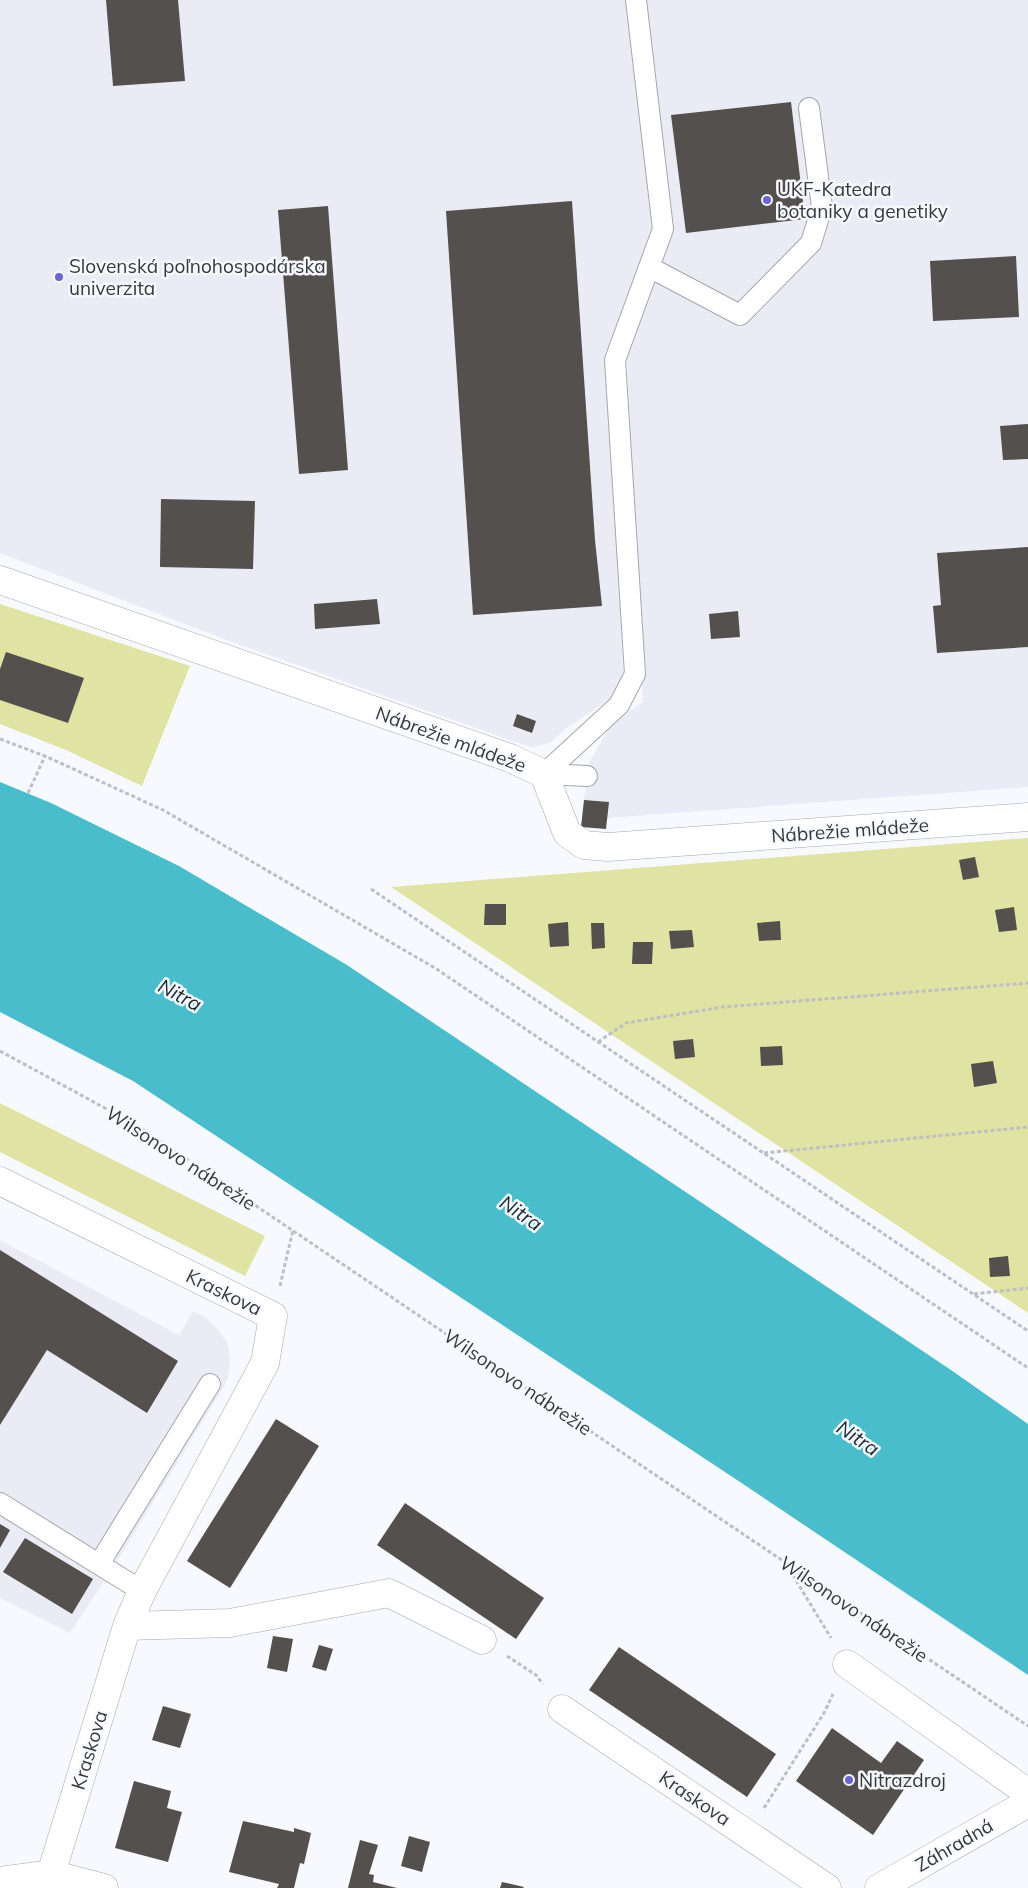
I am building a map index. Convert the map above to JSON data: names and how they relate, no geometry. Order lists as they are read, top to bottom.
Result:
{
  "streets": {
    "street": ["Nábrežie mládeže", "Kraskova", "Záhradná"],
    "path": ["Wilsonovo nábrežie"]
  },
  "water": ["Nitra"],
  "places": ["UKF-Katedra botaniky a genetiky", "Slovenská poľnohospodárska univerzita", "Nitrazdroj"]
}
